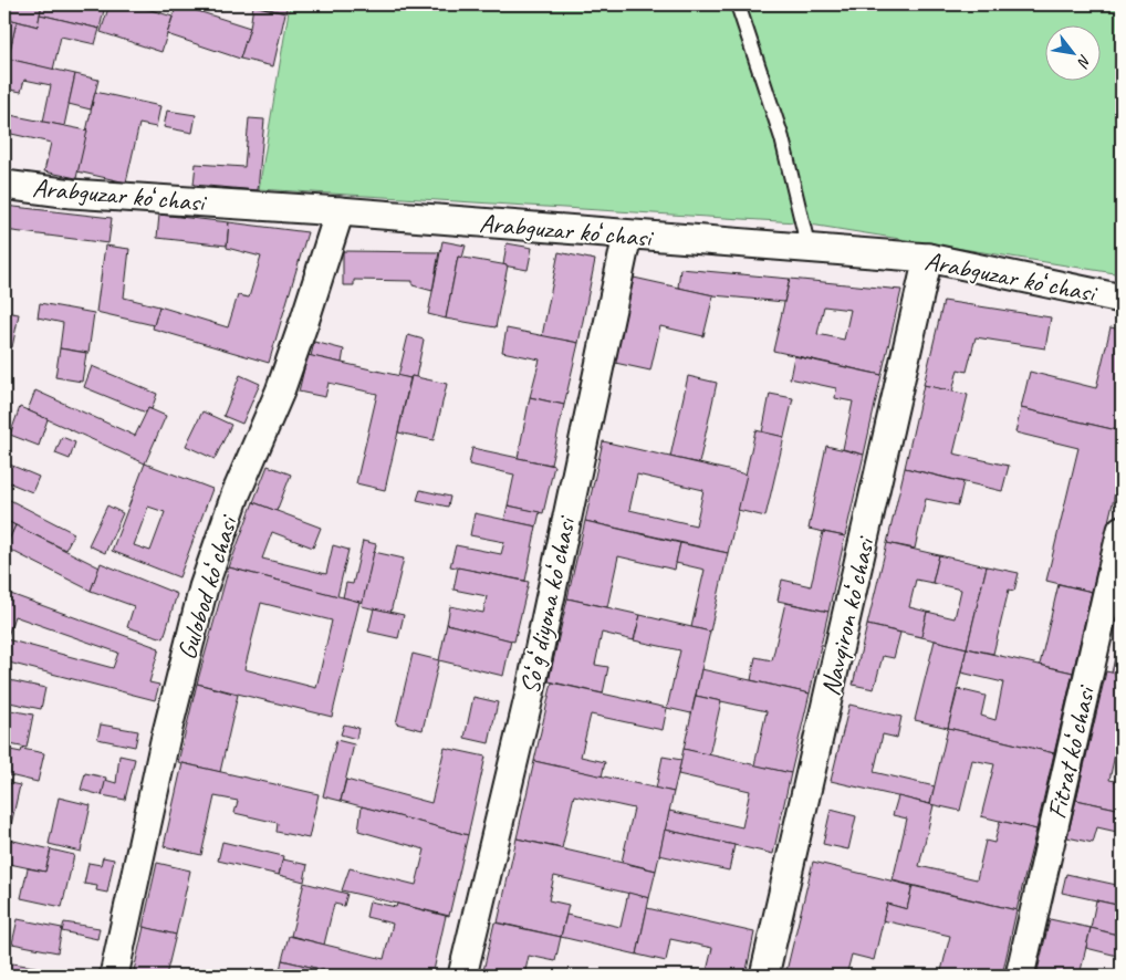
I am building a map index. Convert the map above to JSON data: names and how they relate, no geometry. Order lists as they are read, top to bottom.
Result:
{
  "streets": {
    "street": [
      "Arabguzar koʻchasi",
      "Gulobod koʻchasi",
      "Soʻgʻdiyona koʻchasi",
      "Navqiron koʻchasi",
      "Fitrat koʻchasi"
    ]
  },
  "crossings": [
    ["Arabguzar koʻchasi", "Gulobod koʻchasi"],
    ["Arabguzar koʻchasi", "Soʻgʻdiyona koʻchasi"],
    ["Arabguzar koʻchasi", "Navqiron koʻchasi"]
  ],
  "north": "bottom right"
}
